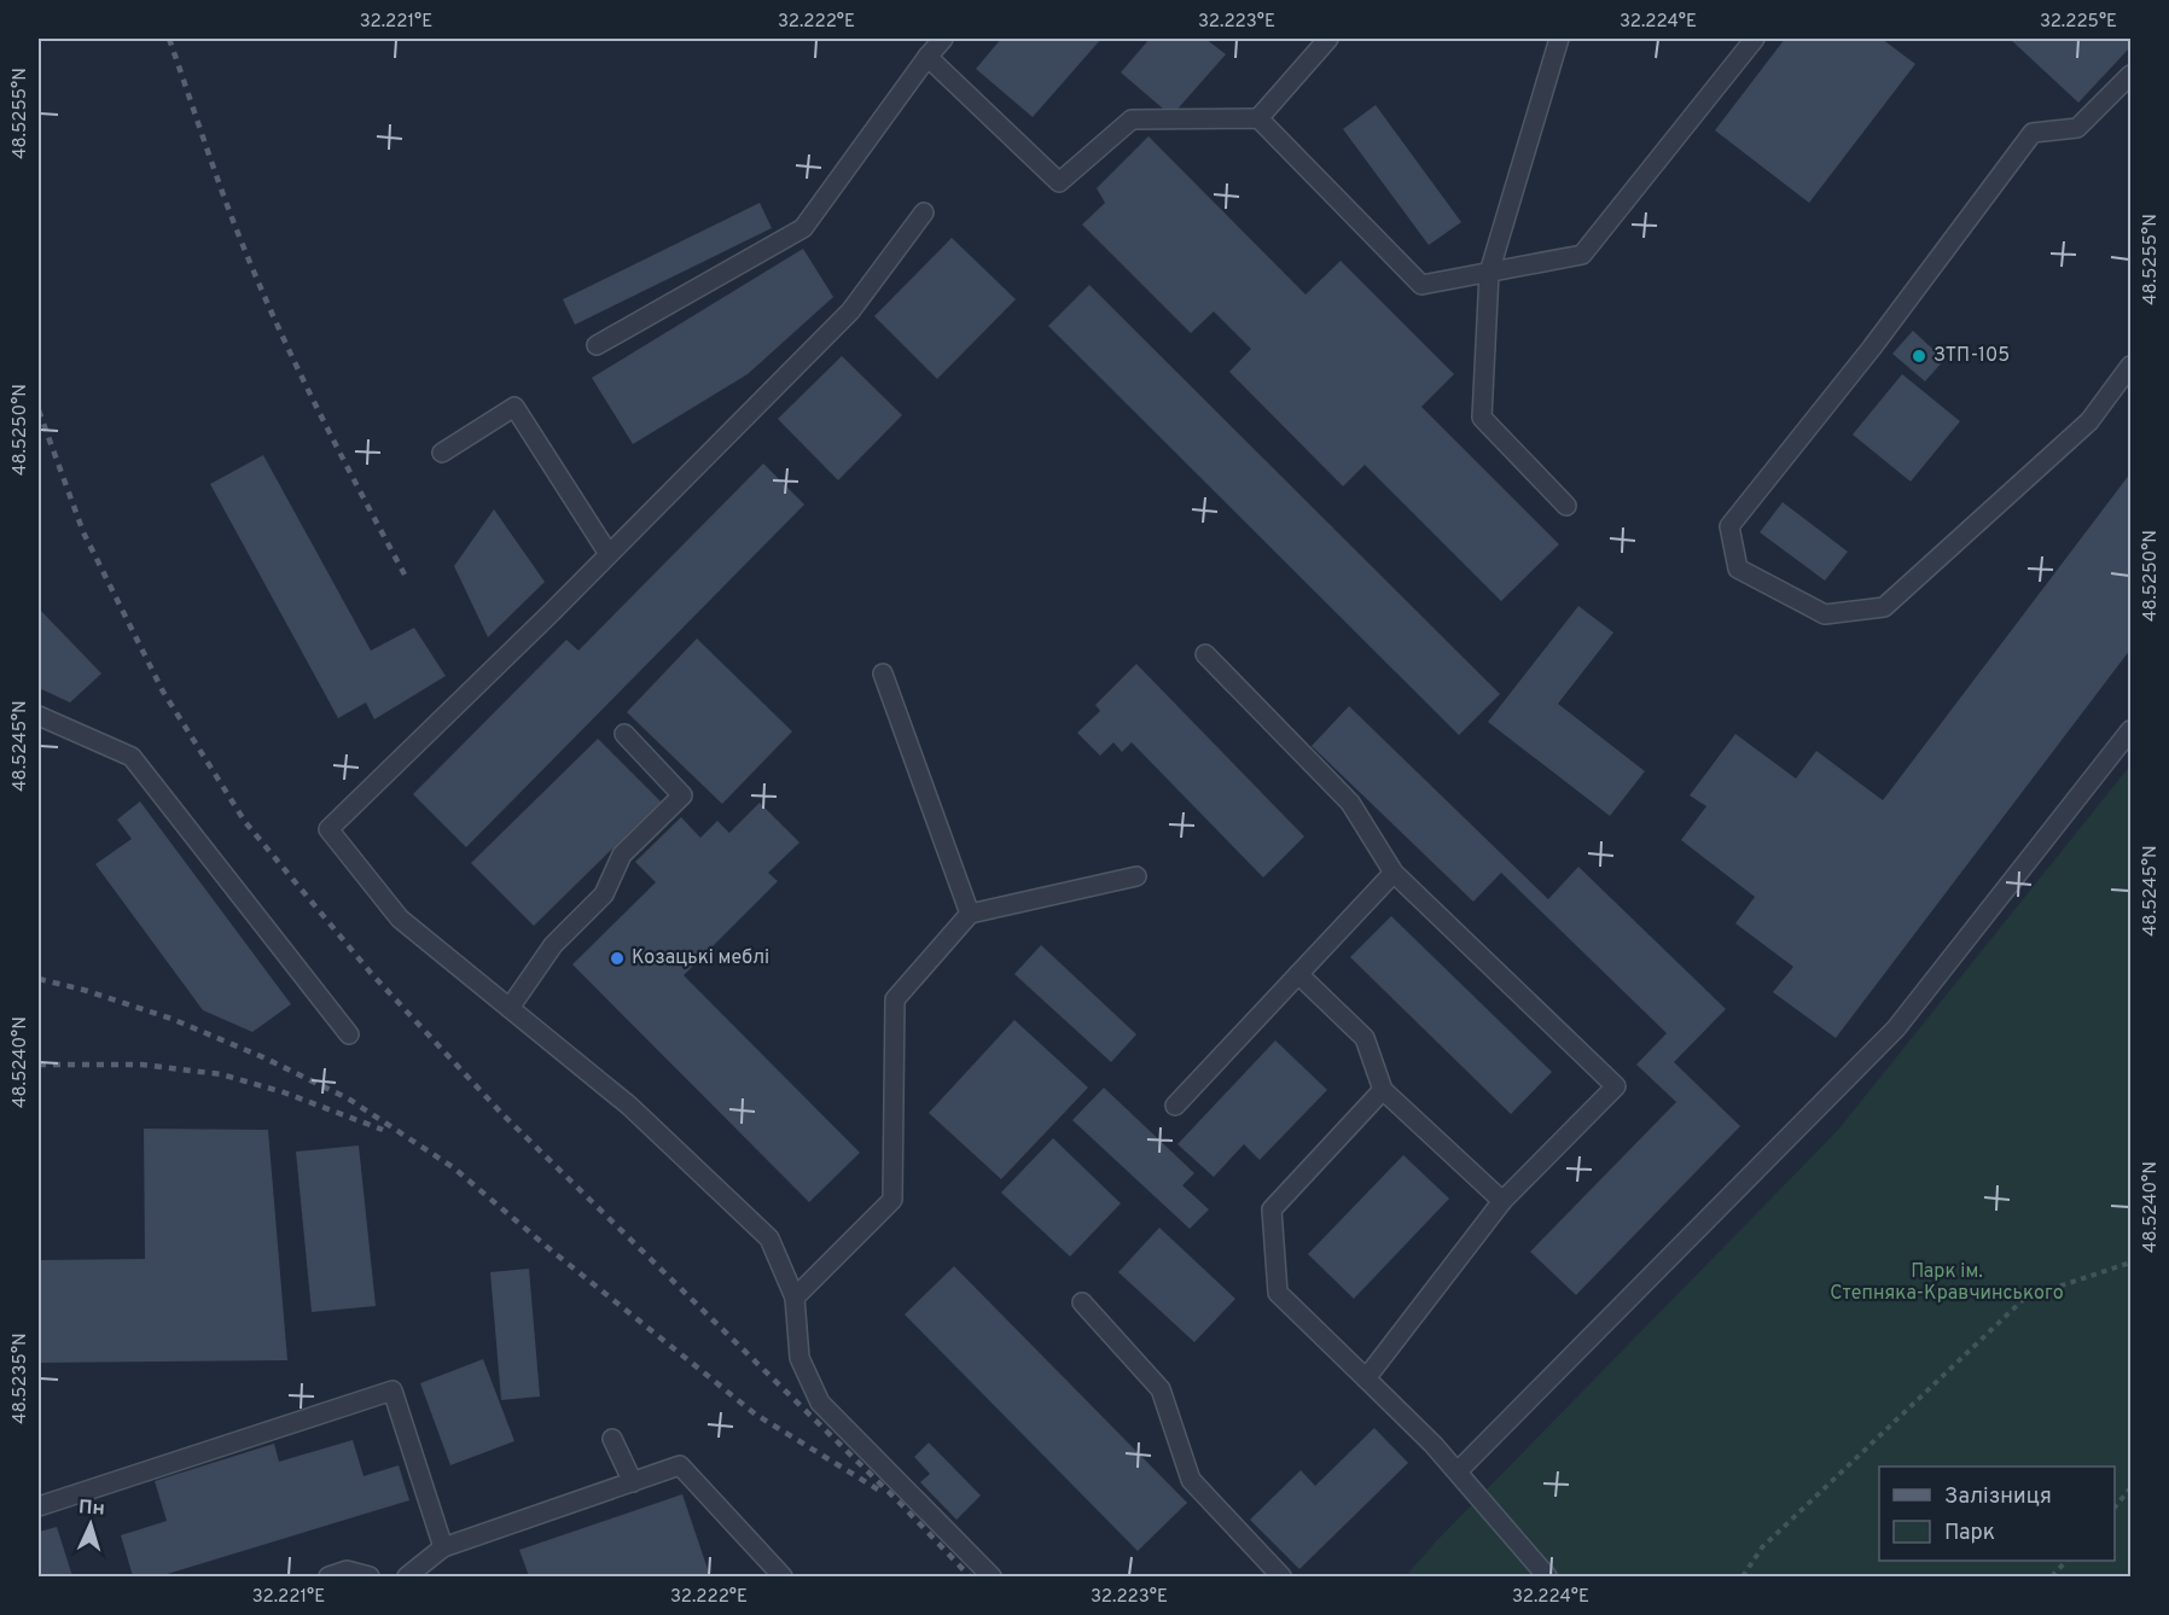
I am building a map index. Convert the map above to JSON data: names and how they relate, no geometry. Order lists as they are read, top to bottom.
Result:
{
  "parks": ["Парк ім. Степняка-Кравчинського"],
  "places": ["ЗТП-105", "Козацькі меблі"],
  "legend": ["Залізниця", "Парк"],
  "north": "top",
  "coordinates": [
    "32.221°E",
    "32.222°E",
    "32.223°E",
    "32.224°E",
    "32.225°E",
    "48.5255°N",
    "48.5250°N",
    "48.5245°N",
    "48.5240°N",
    "48.5235°N"
  ]
}
